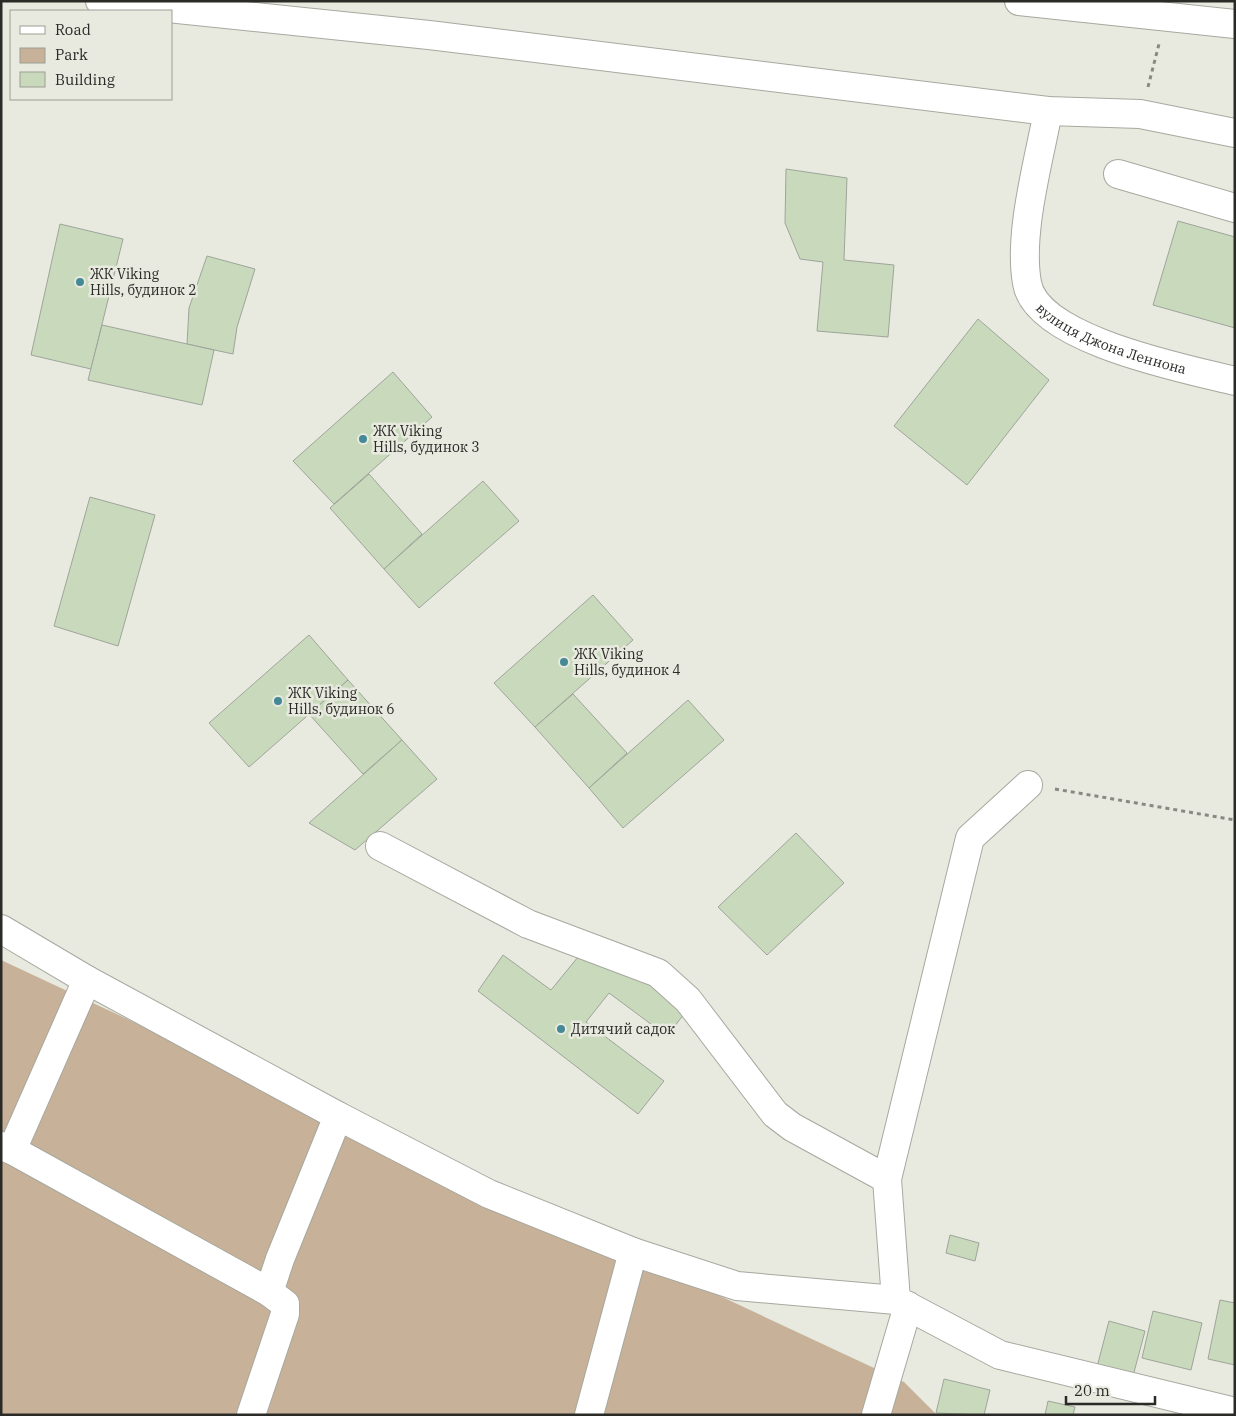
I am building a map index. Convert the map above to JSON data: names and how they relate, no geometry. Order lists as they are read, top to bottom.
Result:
{
  "streets": {
    "street": ["вулиця Джона Леннона"]
  },
  "places": [
    "ЖК Viking Hills, будинок 2",
    "ЖК Viking Hills, будинок 3",
    "ЖК Viking Hills, будинок 4",
    "ЖК Viking Hills, будинок 6",
    "Дитячий садок"
  ],
  "legend": ["Road", "Park", "Building"],
  "scale_bar": "20 m"
}
